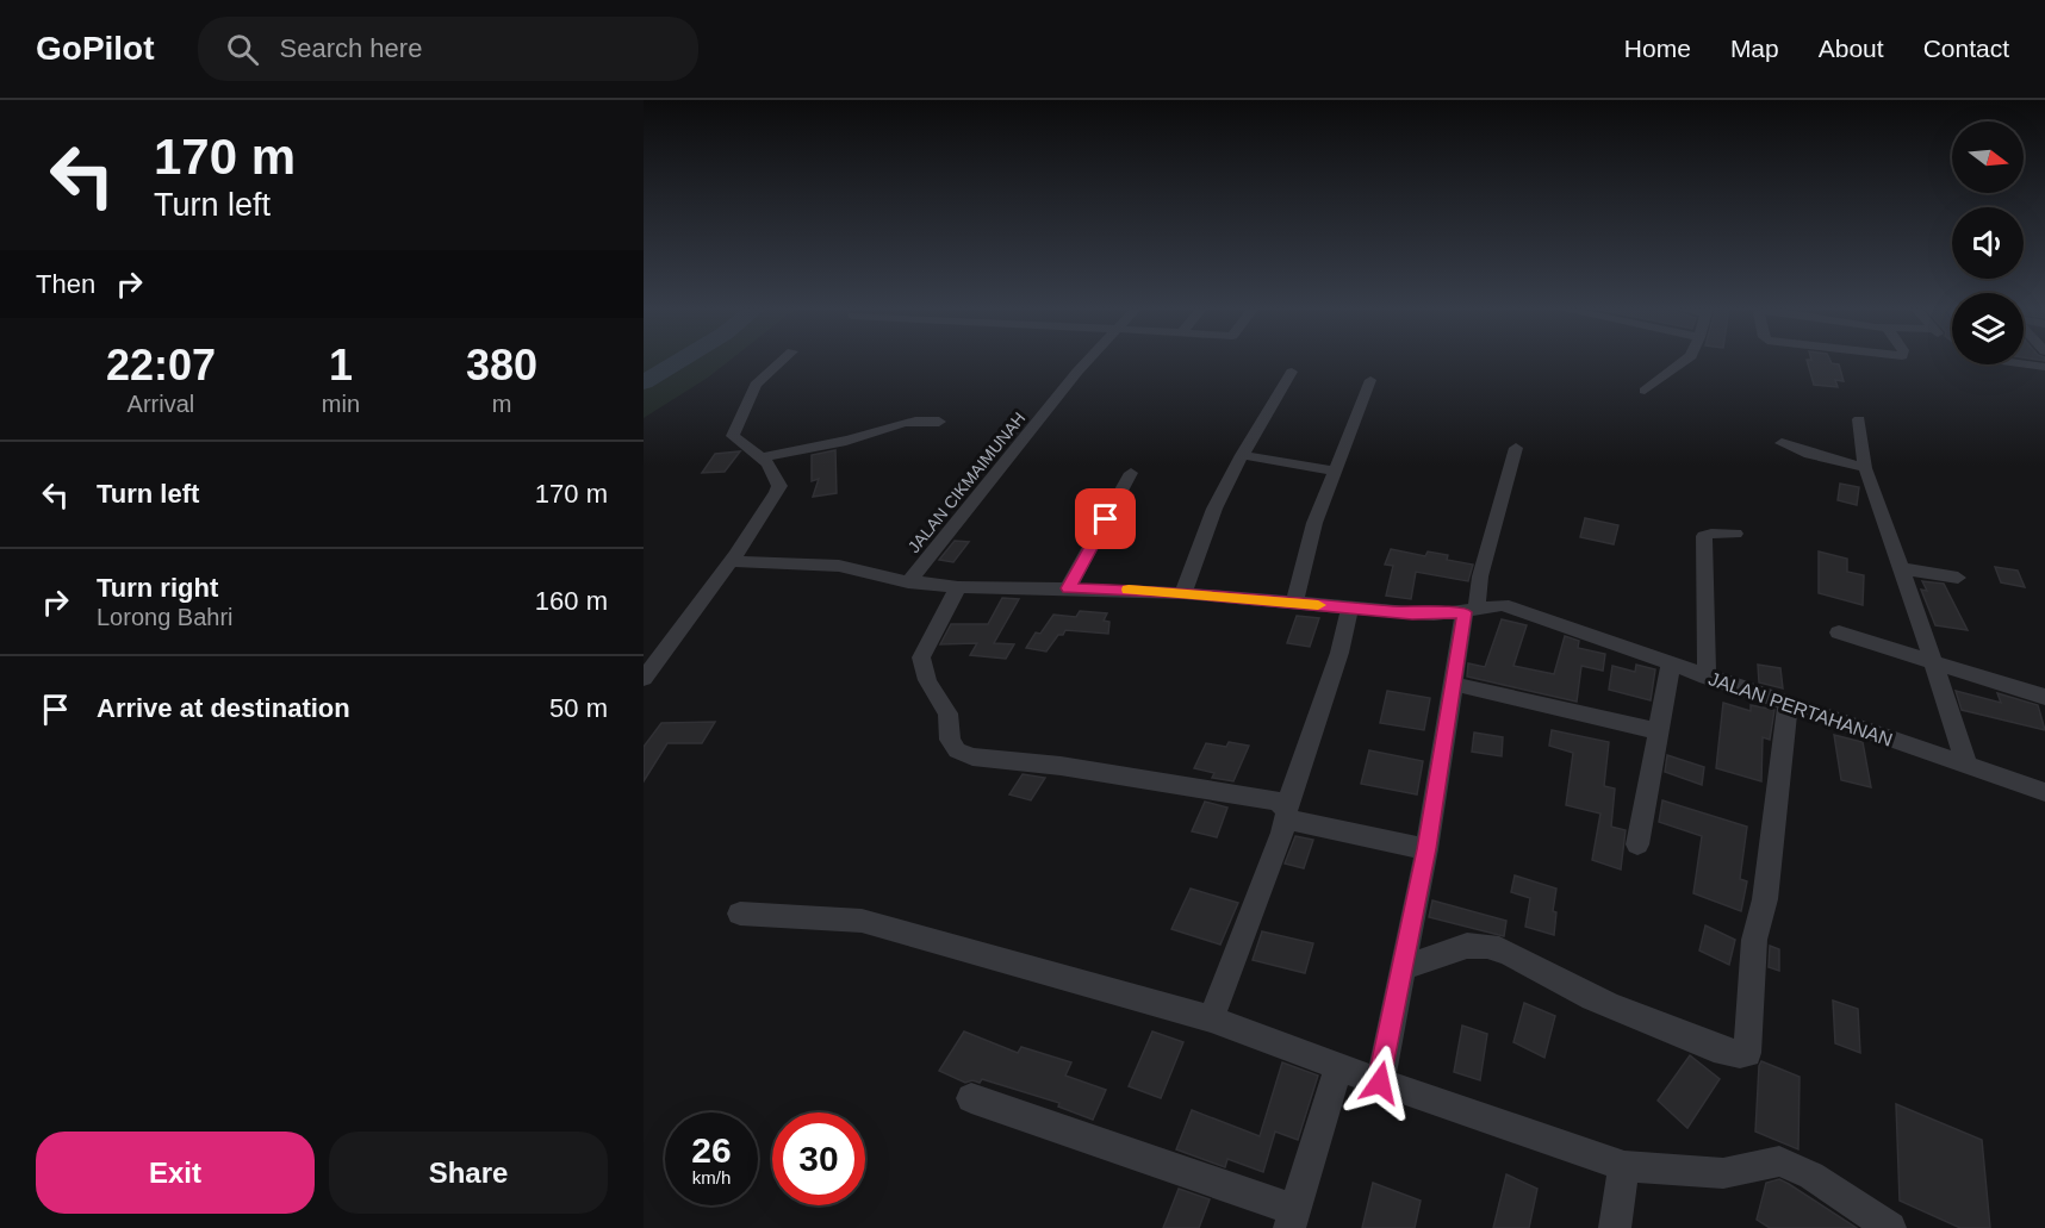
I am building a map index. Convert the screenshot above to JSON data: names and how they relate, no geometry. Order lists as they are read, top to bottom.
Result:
{
  "streets": {
    "street": ["JALAN CIKMAIMUNAH", "JALAN PERTAHANAN"]
  },
  "crossings": [
    ["JALAN CIKMAIMUNAH", "JALAN PERTAHANAN"]
  ],
  "north": "right",
  "page": {
    "header": "GoPilot",
    "search": "Search here",
    "nav": [
      "Home",
      "Map",
      "About",
      "Contact"
    ],
    "turn": ["170 m", "Turn left"],
    "then": "Then",
    "eta": [
      "22:07",
      "Arrival",
      "1",
      "min",
      "380",
      "m"
    ],
    "list": [
      {
        "name": "Turn left",
        "value": "170 m"
      },
      {
        "name": "Turn right",
        "note": "Lorong Bahri",
        "value": "160 m"
      },
      {
        "name": "Arrive at destination",
        "value": "50 m"
      }
    ],
    "speed": "26 km/h",
    "limit": "30",
    "buttons": ["Exit", "Share"]
  }
}
